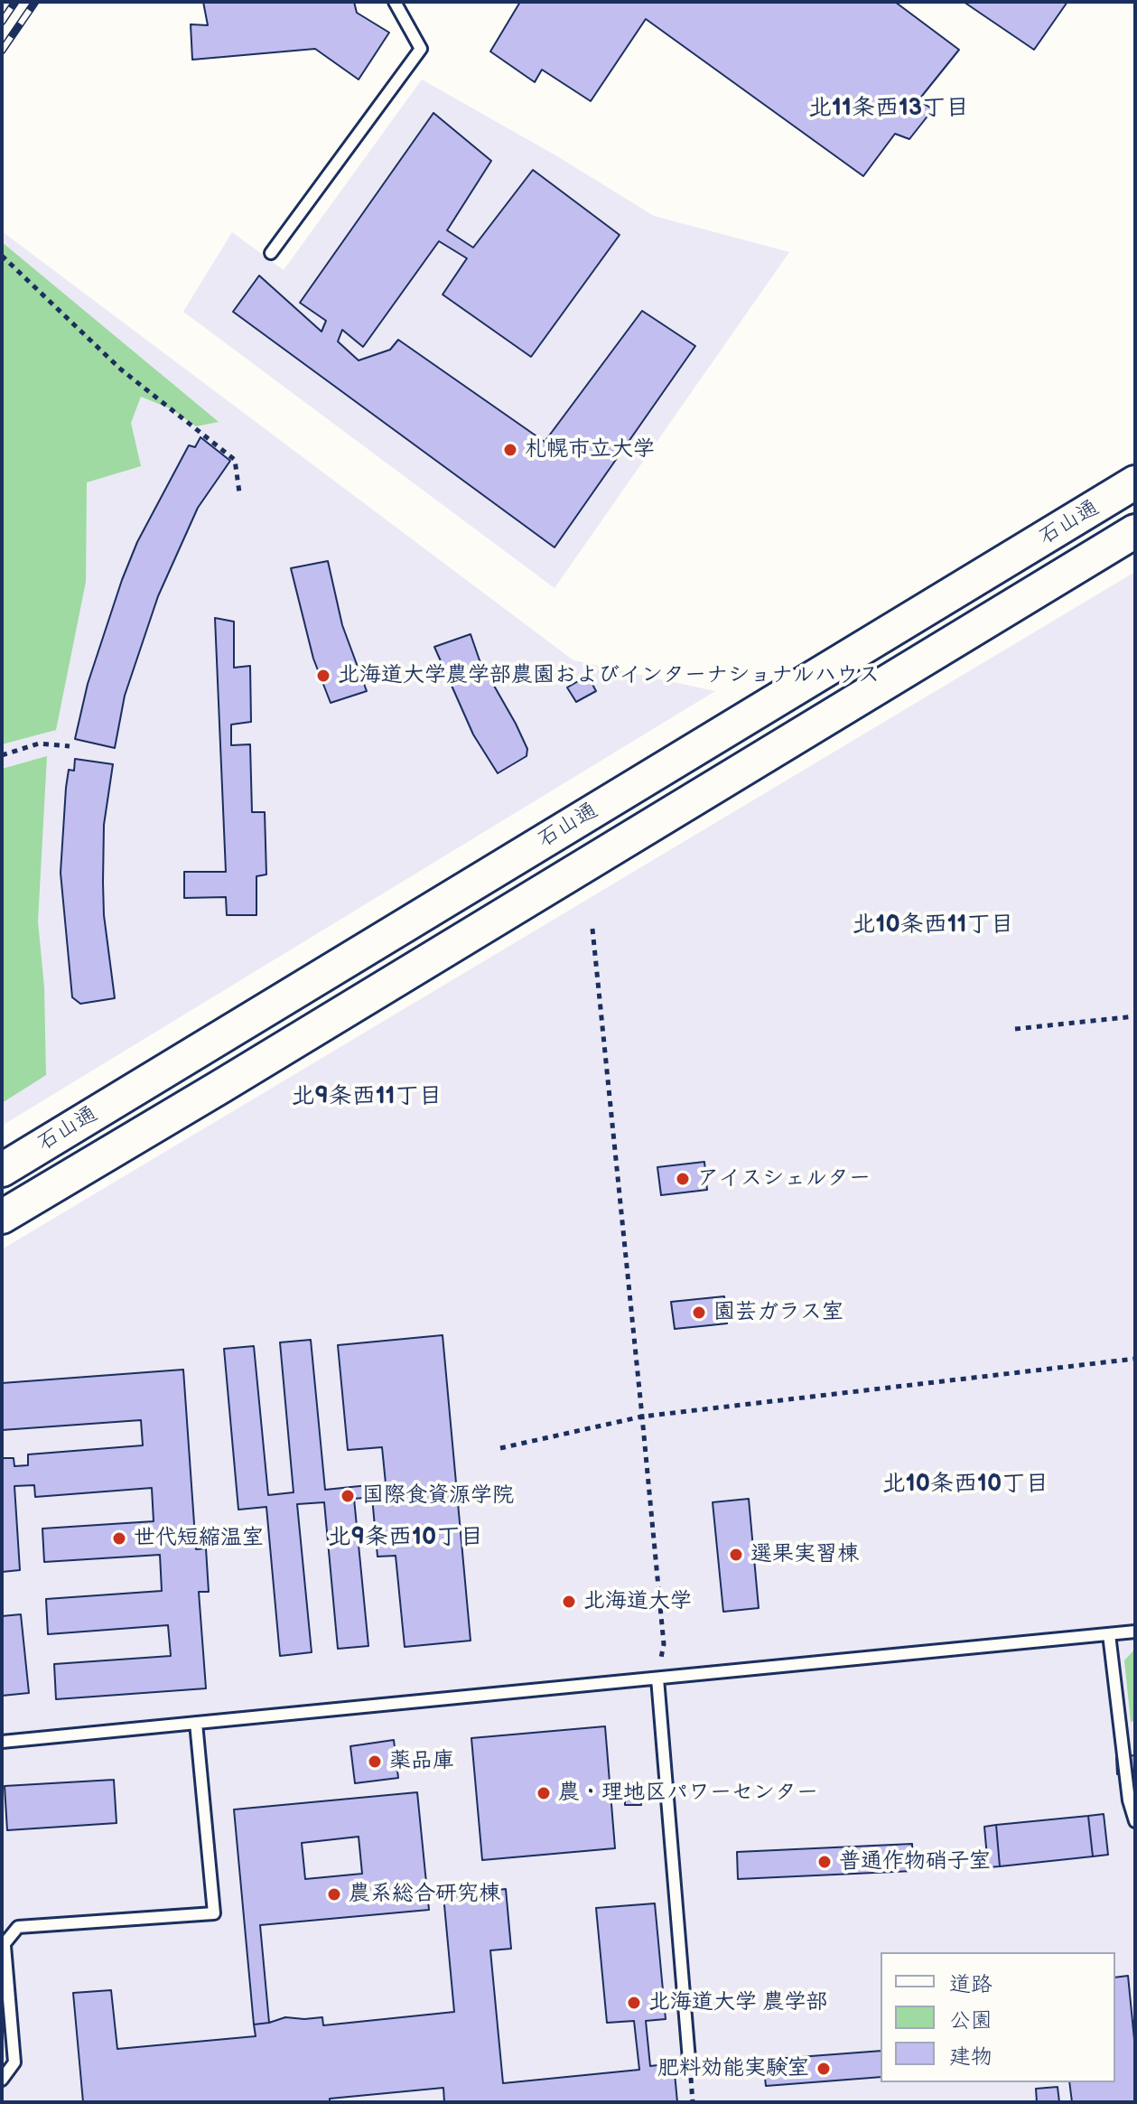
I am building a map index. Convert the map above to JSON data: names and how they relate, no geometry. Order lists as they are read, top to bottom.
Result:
{
  "streets": {
    "main road": ["石山通"]
  },
  "districts": [
    "北11条西13丁目",
    "北10条西11丁目",
    "北9条西11丁目",
    "北10条西10丁目",
    "北9条西10丁目"
  ],
  "places": [
    "札幌市立大学",
    "北海道大学農学部農園およびインターナショナルハウス",
    "アイスシェルター",
    "園芸ガラス室",
    "国際食資源学院",
    "世代短縮温室",
    "選果実習棟",
    "北海道大学",
    "薬品庫",
    "農・理地区パワーセンター",
    "普通作物硝子室",
    "農系総合研究棟",
    "北海道大学 農学部",
    "肥料効能実験室"
  ],
  "legend": ["道路", "公園", "建物"]
}
